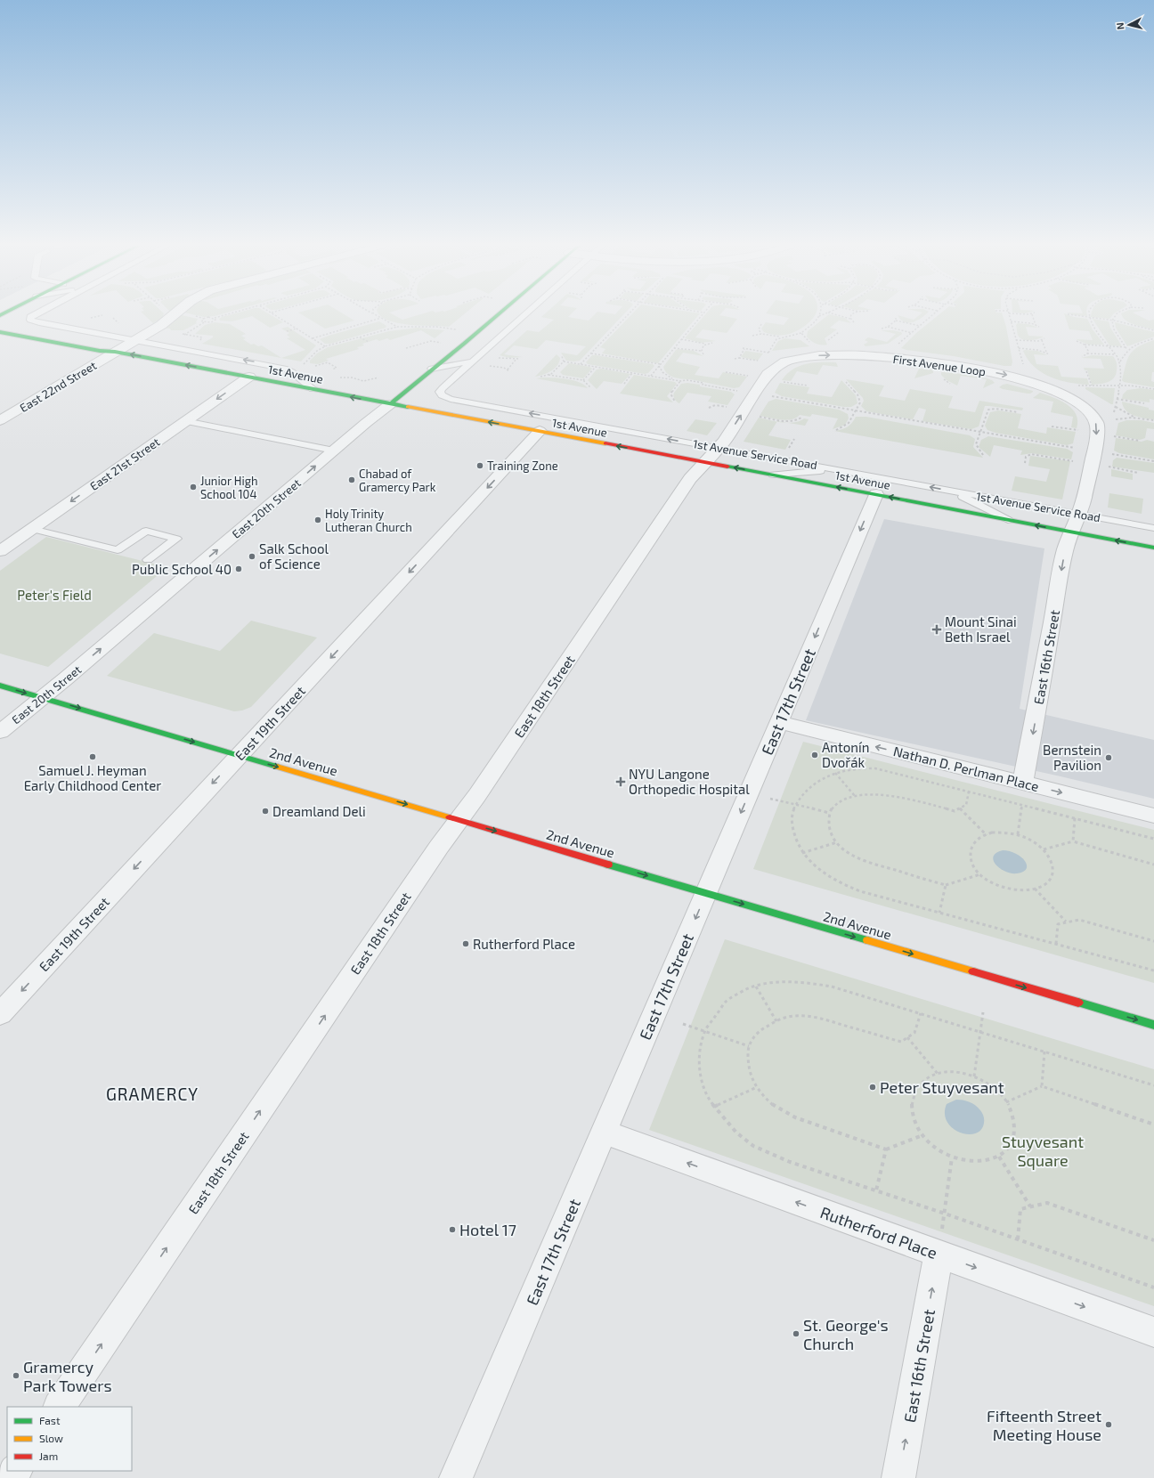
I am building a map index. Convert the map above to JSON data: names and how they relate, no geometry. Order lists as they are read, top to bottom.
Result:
{
  "streets": {
    "main road": ["1st Avenue", "East 20th Street", "2nd Avenue"],
    "street": [
      "First Avenue Loop",
      "East 22nd Street",
      "East 21st Street",
      "East 16th Street",
      "East 18th Street",
      "East 17th Street",
      "East 19th Street",
      "Nathan D. Perlman Place",
      "Rutherford Place"
    ],
    "lane": ["1st Avenue Service Road"]
  },
  "crossings": [
    ["First Avenue Loop", "1st Avenue"],
    ["First Avenue Loop", "1st Avenue Service Road"],
    ["First Avenue Loop", "East 16th Street"],
    ["First Avenue Loop", "East 18th Street"],
    ["1st Avenue", "East 22nd Street"],
    ["1st Avenue", "1st Avenue Service Road"],
    ["1st Avenue", "East 21st Street"],
    ["1st Avenue", "East 20th Street"],
    ["1st Avenue", "East 16th Street"],
    ["1st Avenue", "East 18th Street"],
    ["1st Avenue", "East 17th Street"],
    ["1st Avenue", "East 19th Street"],
    ["1st Avenue Service Road", "East 18th Street"],
    ["East 20th Street", "2nd Avenue"],
    ["East 16th Street", "Nathan D. Perlman Place"],
    ["East 16th Street", "Rutherford Place"],
    ["East 18th Street", "2nd Avenue"],
    ["East 17th Street", "2nd Avenue"],
    ["East 17th Street", "Nathan D. Perlman Place"],
    ["East 17th Street", "Rutherford Place"],
    ["East 19th Street", "2nd Avenue"]
  ],
  "one_way": [
    "1st Avenue",
    "1st Avenue Service Road",
    "East 21st Street",
    "East 20th Street",
    "East 18th Street",
    "East 17th Street",
    "East 19th Street",
    "2nd Avenue"
  ],
  "districts": ["GRAMERCY"],
  "parks": ["Peter's Field", "Stuyvesant Square"],
  "places": {
    "other": [
      "Training Zone",
      "Chabad of Gramercy Park",
      "Junior High School 104",
      "Holy Trinity Lutheran Church",
      "Salk School of Science",
      "Public School 40",
      "Antonín Dvořák",
      "Samuel J. Heyman Early Childhood Center",
      "Bernstein Pavilion",
      "Dreamland Deli",
      "Rutherford Place",
      "Peter Stuyvesant",
      "Hotel 17",
      "St. George's Church",
      "Gramercy Park Towers",
      "Fifteenth Street Meeting House"
    ],
    "health": ["Mount Sinai Beth Israel", "NYU Langone Orthopedic Hospital"]
  },
  "legend": ["Fast", "Slow", "Jam"],
  "north": "left"
}
